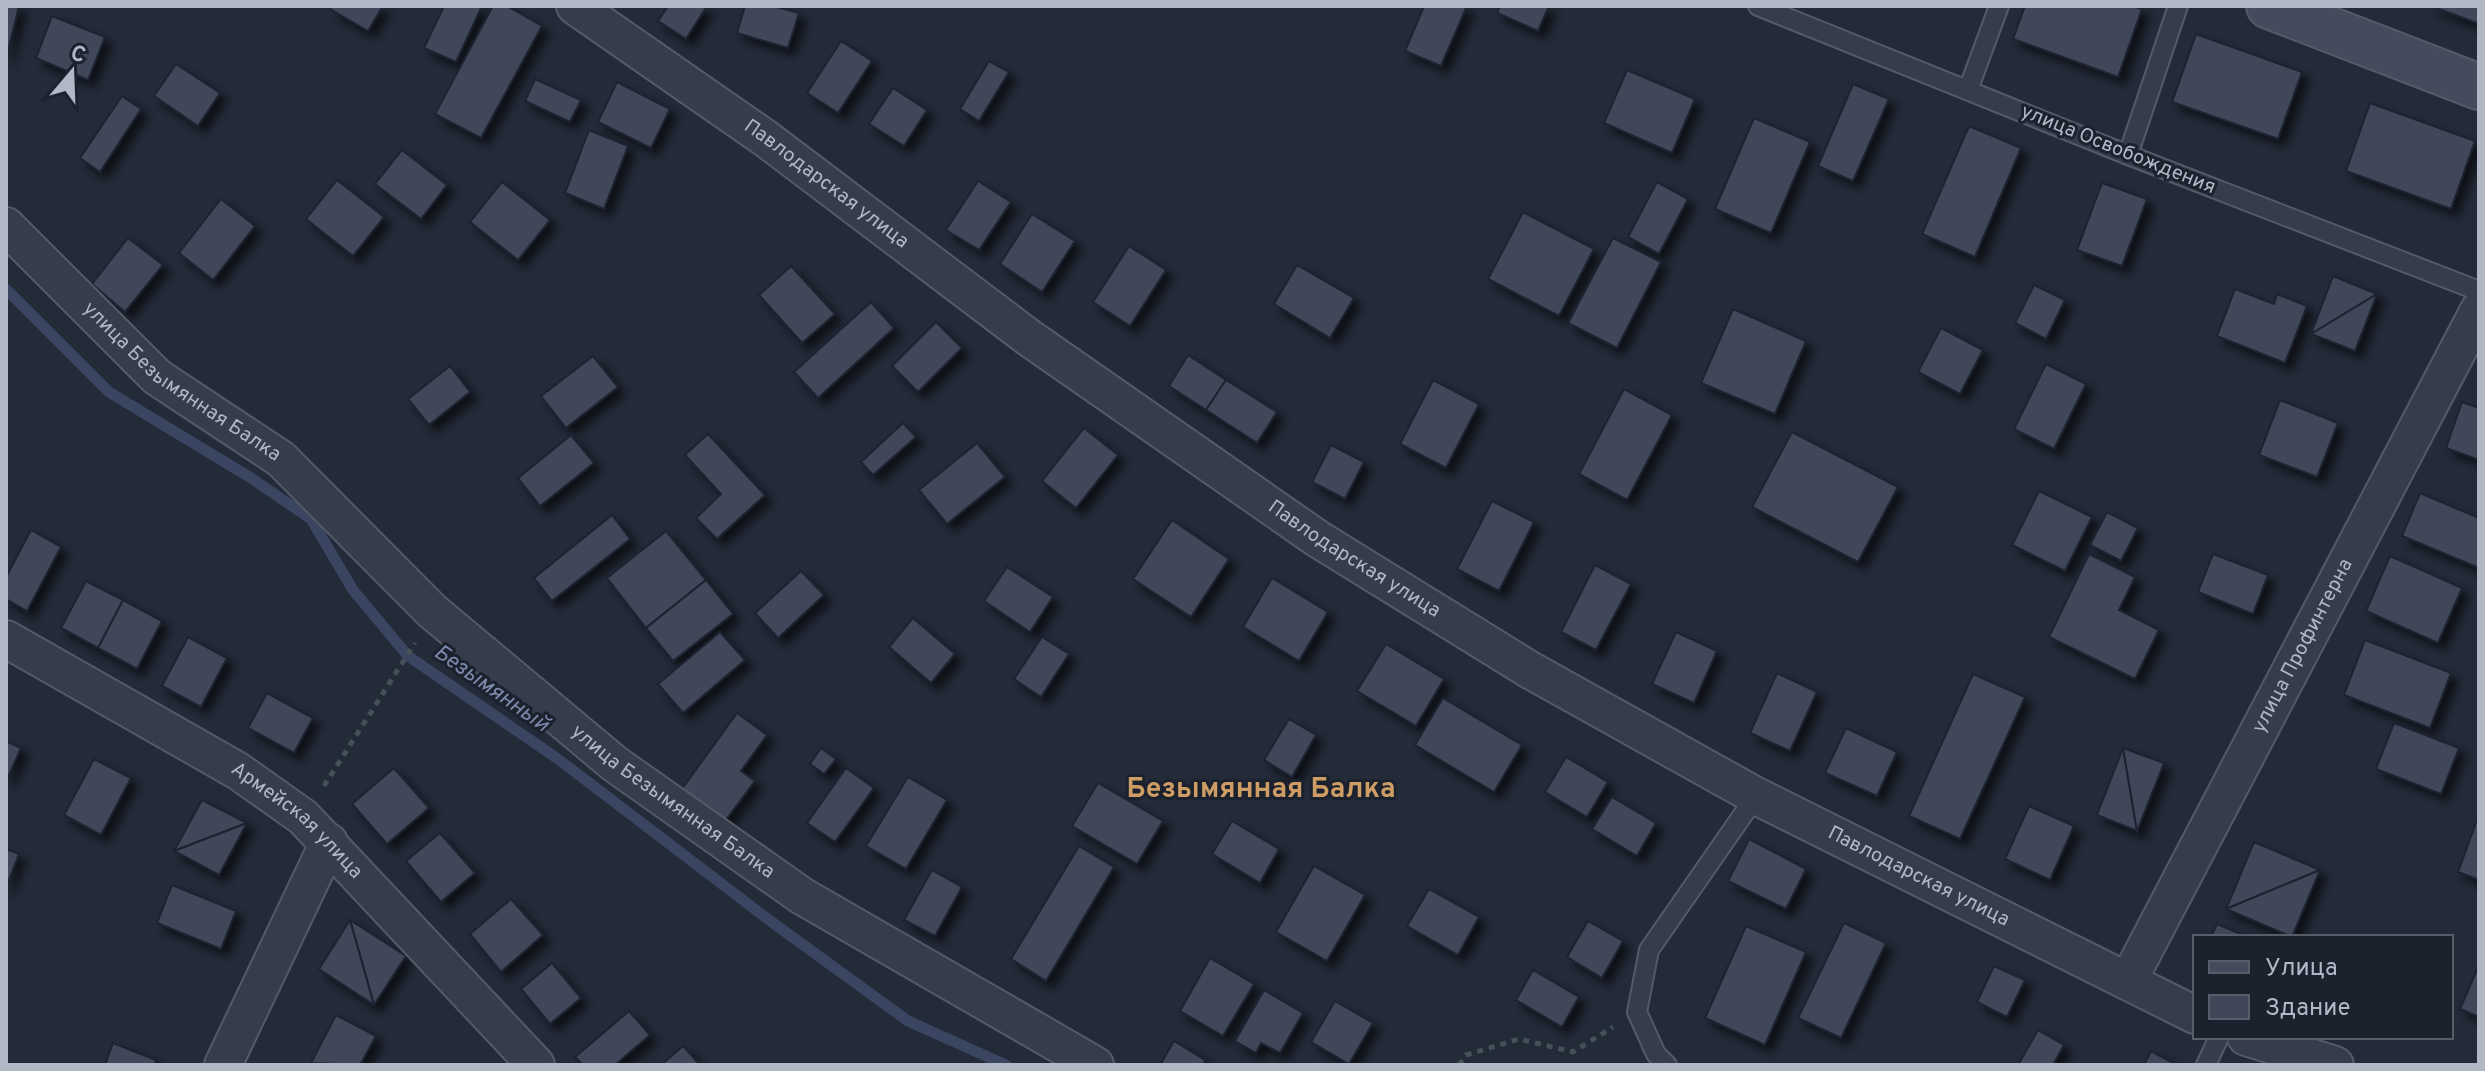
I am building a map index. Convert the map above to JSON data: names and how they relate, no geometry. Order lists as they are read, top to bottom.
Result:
{
  "streets": {
    "street": [
      "Павлодарская улица",
      "улица Безымянная Балка",
      "улица Профинтерна",
      "Армейская улица"
    ],
    "lane": ["улица Освобождения"]
  },
  "crossings": [
    ["Павлодарская улица", "улица Профинтерна"]
  ],
  "districts": ["Безымянная Балка"],
  "water": ["Безымянный"],
  "legend": ["Улица", "Здание"],
  "north": "top"
}
